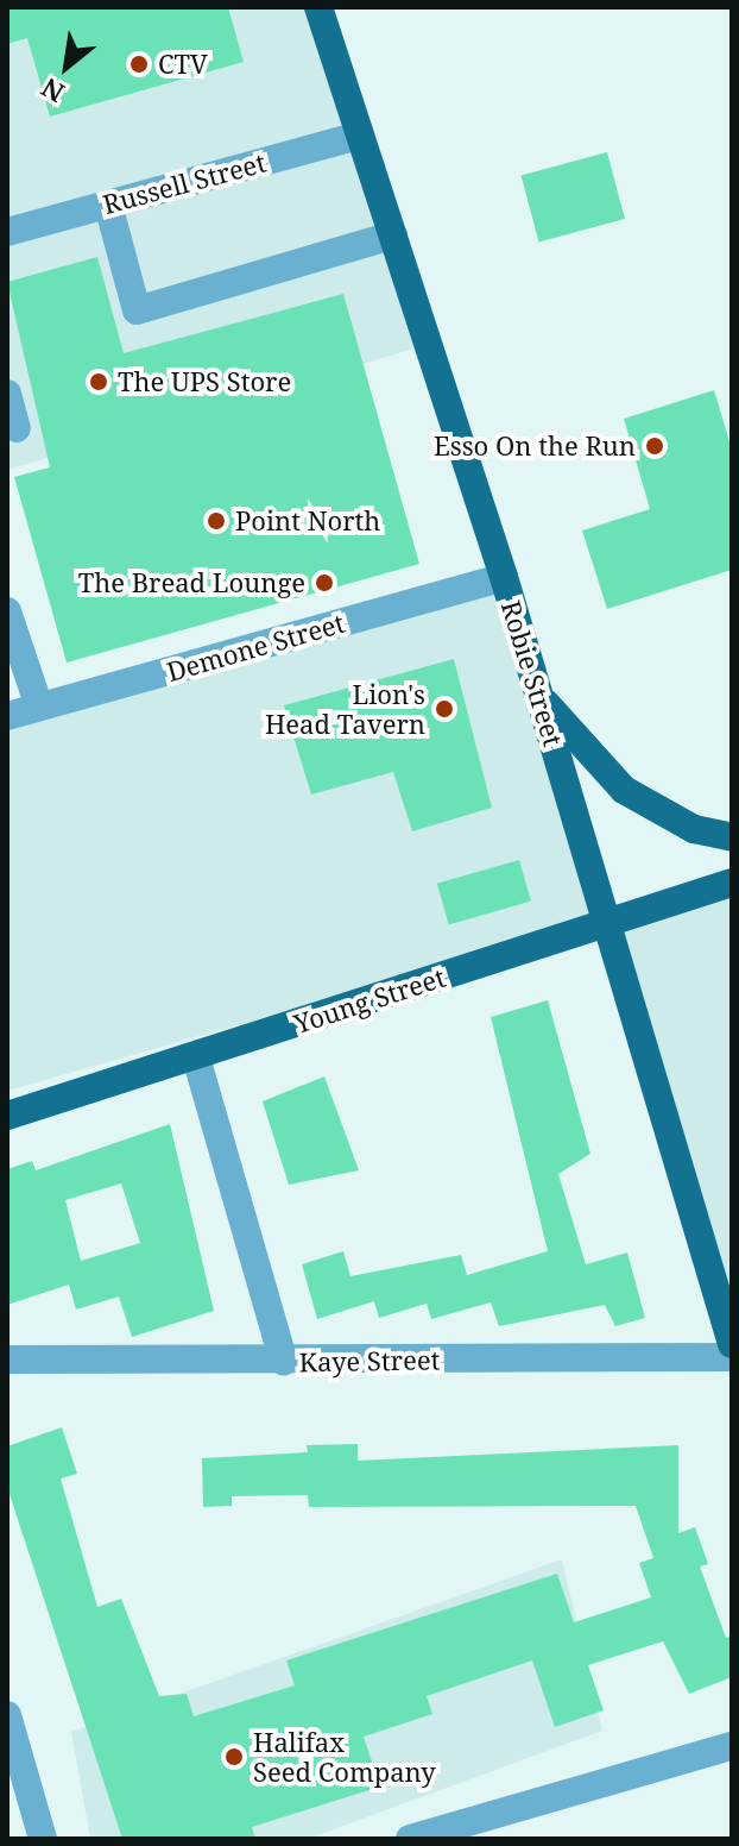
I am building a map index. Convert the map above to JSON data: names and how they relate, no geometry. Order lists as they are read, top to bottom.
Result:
{
  "streets": {
    "main road": ["Robie Street", "Young Street"],
    "street": ["Russell Street", "Demone Street", "Kaye Street"]
  },
  "crossings": [
    ["Russell Street", "Robie Street"],
    ["Demone Street", "Robie Street"],
    ["Robie Street", "Young Street"]
  ],
  "places": [
    "CTV",
    "The UPS Store",
    "Esso On the Run",
    "Point North",
    "The Bread Lounge",
    "Lion's Head Tavern",
    "Halifax Seed Company"
  ],
  "north": "bottom left"
}
